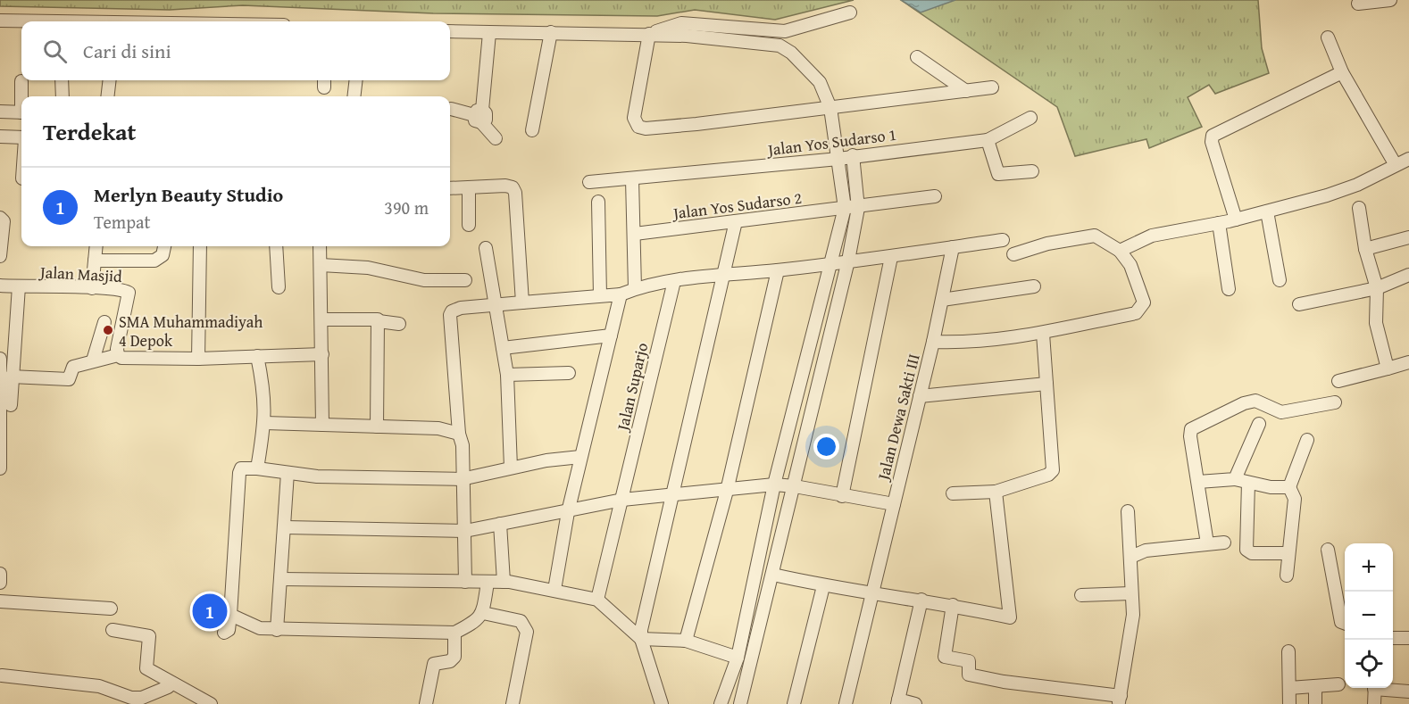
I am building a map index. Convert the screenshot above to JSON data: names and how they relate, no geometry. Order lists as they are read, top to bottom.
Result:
{
  "streets": {
    "street": [
      "Jalan Yos Sudarso 1",
      "Jalan Yos Sudarso 2",
      "Jalan Masjid",
      "Jalan Suparjo",
      "Jalan Dewa Sakti III"
    ]
  },
  "places": ["SMA Muhammadiyah 4 Depok"],
  "page": {
    "search": "Cari di sini",
    "heading": "Terdekat",
    "list": [
      {
        "mark": "1",
        "name": "Merlyn Beauty Studio",
        "note": "Tempat",
        "value": "390 m"
      }
    ],
    "map_buttons": ["+", "−"],
    "pins": "1"
  }
}
